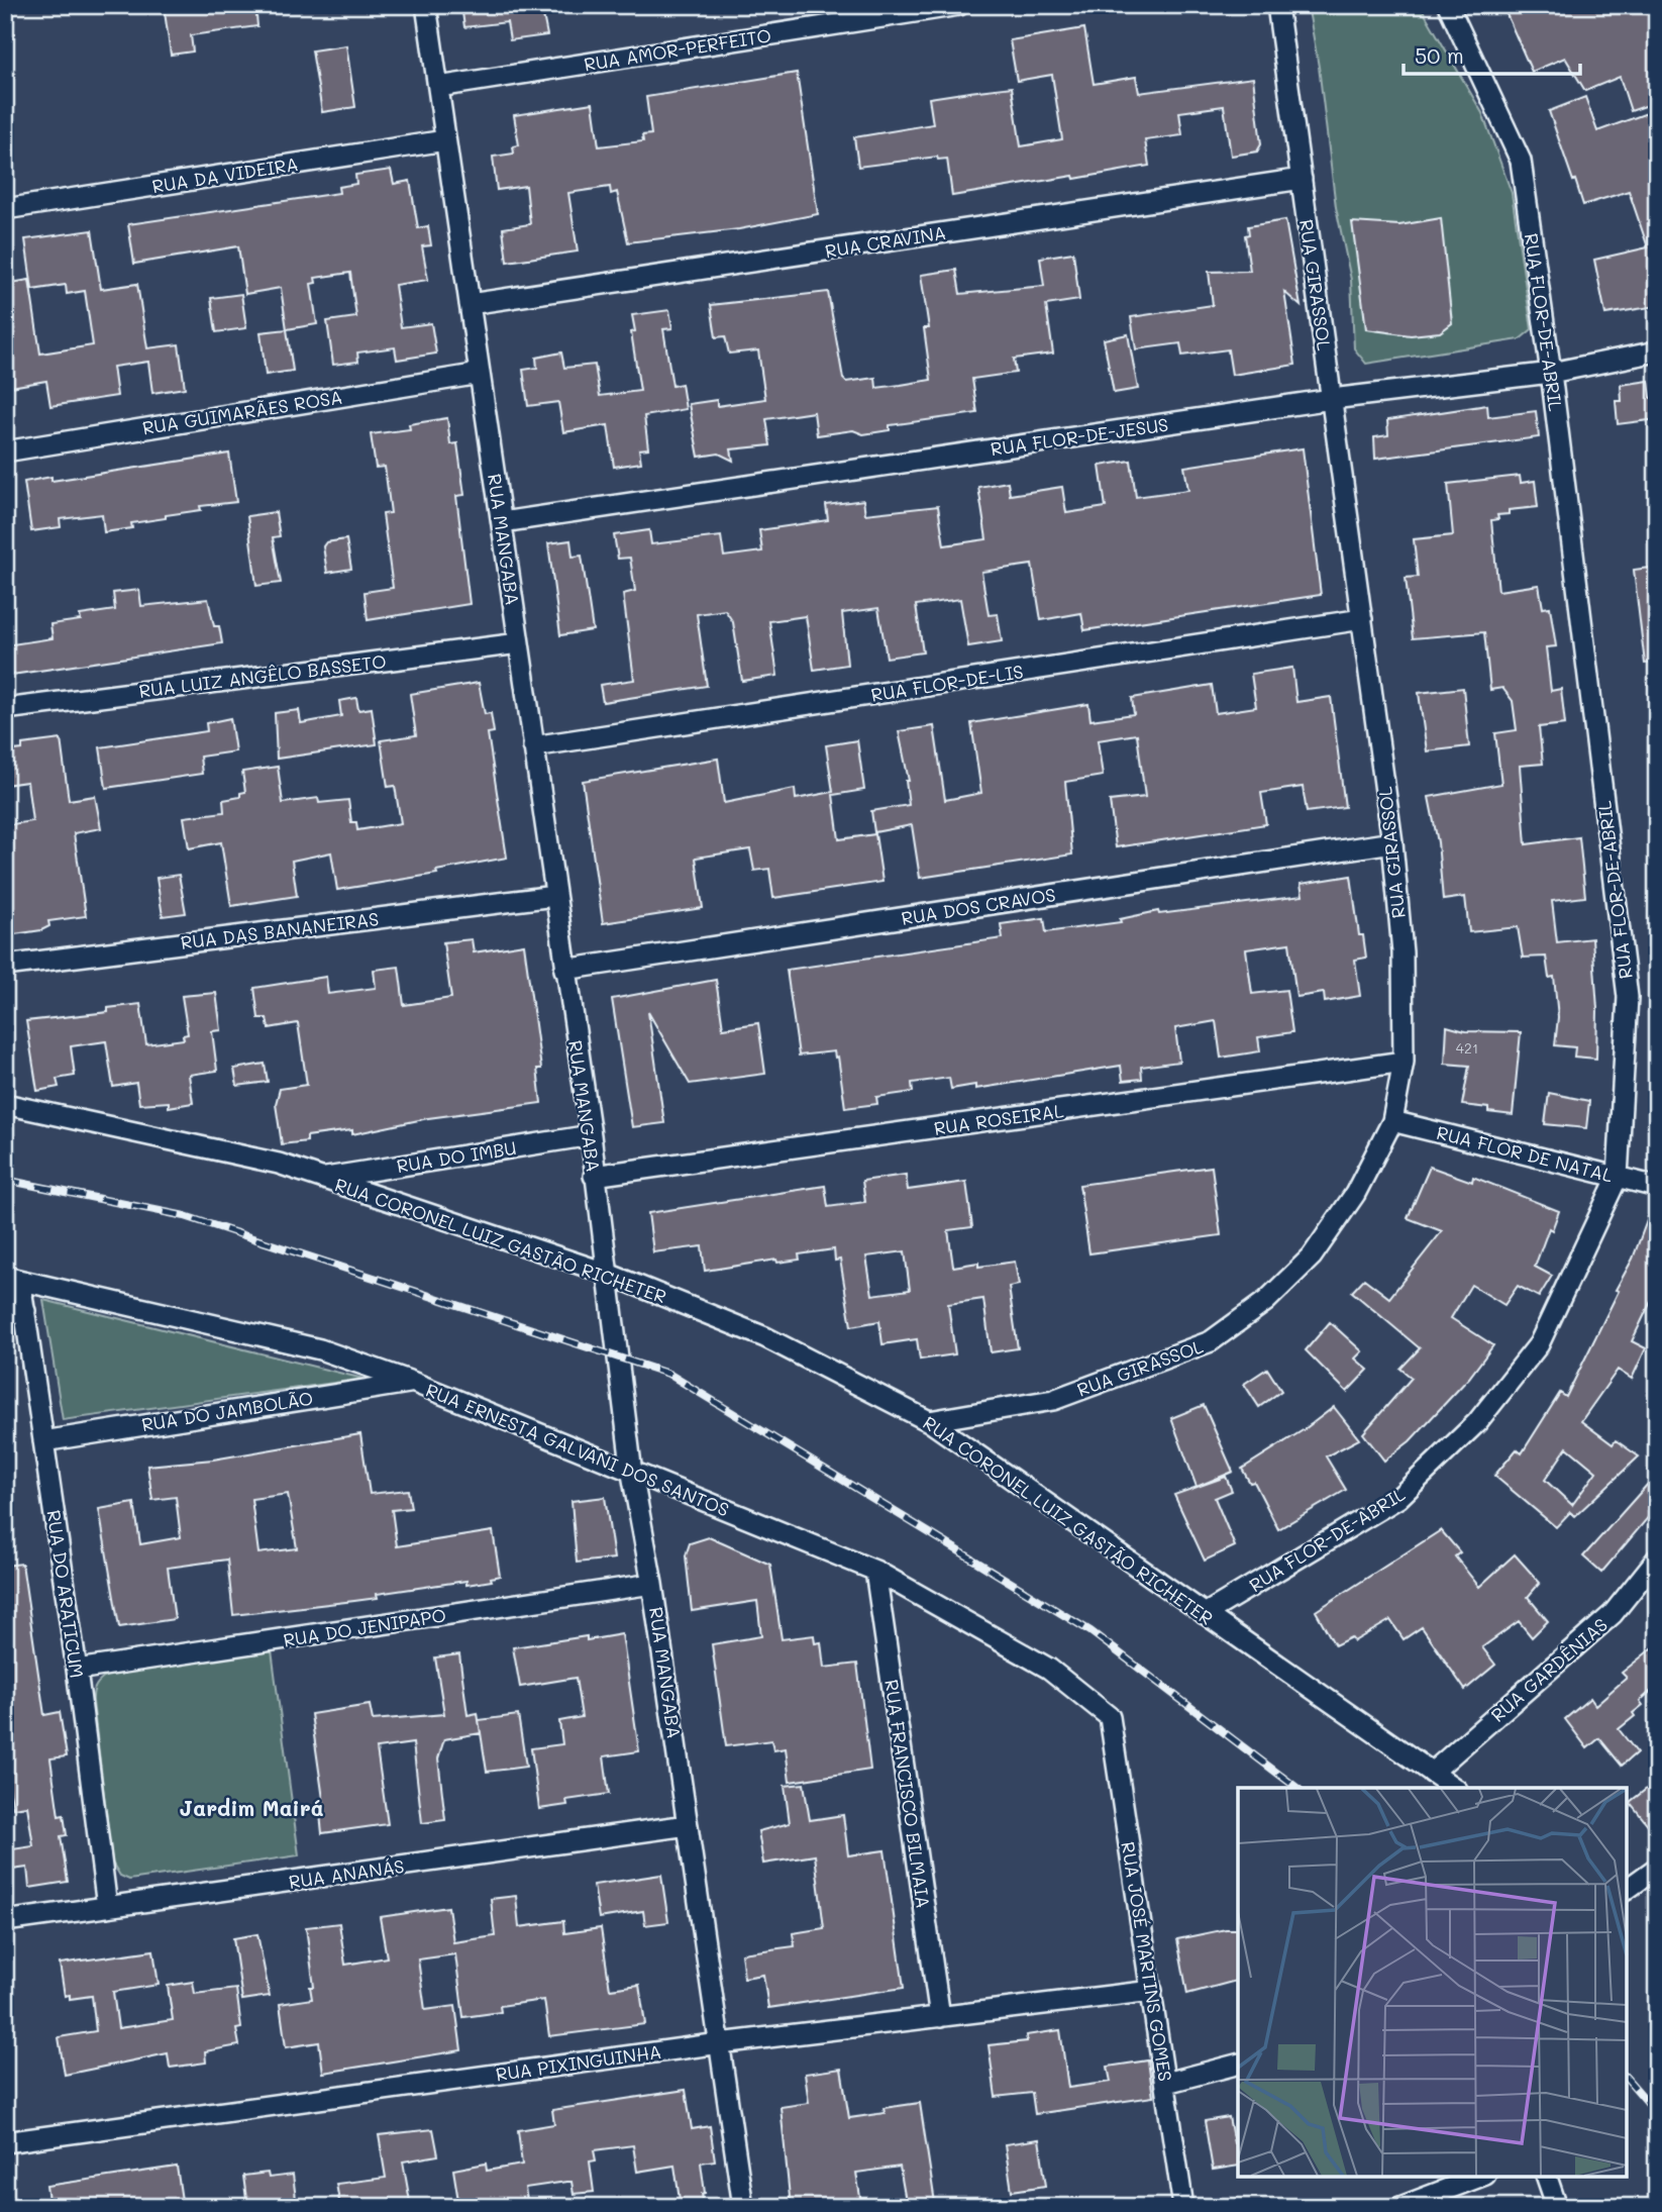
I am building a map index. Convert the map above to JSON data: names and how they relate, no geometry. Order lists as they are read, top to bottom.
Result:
{
  "streets": {
    "street": [
      "RUA AMOR-PERFEITO",
      "RUA DA VIDEIRA",
      "RUA CRAVINA",
      "RUA GIRASSOL",
      "RUA FLOR-DE-ABRIL",
      "RUA GUIMARÃES ROSA",
      "RUA FLOR-DE-JESUS",
      "RUA MANGABA",
      "RUA LUIZ ANGÊLO BASSETO",
      "RUA FLOR-DE-LIS",
      "RUA DOS CRAVOS",
      "RUA DAS BANANEIRAS",
      "RUA ROSEIRAL",
      "RUA FLOR DE NATAL",
      "RUA DO IMBU",
      "RUA CORONEL LUIZ GASTÃO RICHETER",
      "RUA DO JAMBOLÃO",
      "RUA ERNESTA GALVANI DOS SANTOS",
      "RUA DO ARATICUM",
      "RUA DO JENIPAPO",
      "RUA GARDÊNIAS",
      "RUA FRANCISCO BILMAIA",
      "RUA ANANÁS",
      "RUA JOSÉ MARTINS GOMES",
      "RUA PIXINGUINHA"
    ]
  },
  "crossings": [
    ["RUA AMOR-PERFEITO", "RUA MANGABA"],
    ["RUA DA VIDEIRA", "RUA MANGABA"],
    ["RUA CRAVINA", "RUA GIRASSOL"],
    ["RUA CRAVINA", "RUA MANGABA"],
    ["RUA GIRASSOL", "RUA FLOR-DE-JESUS"],
    ["RUA GIRASSOL", "RUA FLOR-DE-LIS"],
    ["RUA GIRASSOL", "RUA DOS CRAVOS"],
    ["RUA GIRASSOL", "RUA ROSEIRAL"],
    ["RUA GIRASSOL", "RUA FLOR DE NATAL"],
    ["RUA GIRASSOL", "RUA CORONEL LUIZ GASTÃO RICHETER"],
    ["RUA FLOR-DE-ABRIL", "RUA FLOR-DE-JESUS"],
    ["RUA FLOR-DE-ABRIL", "RUA FLOR DE NATAL"],
    ["RUA FLOR-DE-ABRIL", "RUA CORONEL LUIZ GASTÃO RICHETER"],
    ["RUA GUIMARÃES ROSA", "RUA MANGABA"],
    ["RUA FLOR-DE-JESUS", "RUA MANGABA"],
    ["RUA MANGABA", "RUA LUIZ ANGÊLO BASSETO"],
    ["RUA MANGABA", "RUA FLOR-DE-LIS"],
    ["RUA MANGABA", "RUA DOS CRAVOS"],
    ["RUA MANGABA", "RUA DAS BANANEIRAS"],
    ["RUA MANGABA", "RUA ROSEIRAL"],
    ["RUA MANGABA", "RUA DO IMBU"],
    ["RUA MANGABA", "RUA CORONEL LUIZ GASTÃO RICHETER"],
    ["RUA MANGABA", "RUA ERNESTA GALVANI DOS SANTOS"],
    ["RUA MANGABA", "RUA DO JENIPAPO"],
    ["RUA MANGABA", "RUA ANANÁS"],
    ["RUA MANGABA", "RUA PIXINGUINHA"],
    ["RUA DO IMBU", "RUA CORONEL LUIZ GASTÃO RICHETER"],
    ["RUA CORONEL LUIZ GASTÃO RICHETER", "RUA GARDÊNIAS"],
    ["RUA DO JAMBOLÃO", "RUA ERNESTA GALVANI DOS SANTOS"],
    ["RUA DO JAMBOLÃO", "RUA DO ARATICUM"],
    ["RUA ERNESTA GALVANI DOS SANTOS", "RUA DO ARATICUM"],
    ["RUA ERNESTA GALVANI DOS SANTOS", "RUA FRANCISCO BILMAIA"],
    ["RUA ERNESTA GALVANI DOS SANTOS", "RUA JOSÉ MARTINS GOMES"],
    ["RUA DO ARATICUM", "RUA DO JENIPAPO"],
    ["RUA DO ARATICUM", "RUA ANANÁS"],
    ["RUA FRANCISCO BILMAIA", "RUA PIXINGUINHA"],
    ["RUA JOSÉ MARTINS GOMES", "RUA PIXINGUINHA"]
  ],
  "districts": ["Jardim Mairá"],
  "house_numbers": ["421"],
  "scale_bar": "50 m"
}
